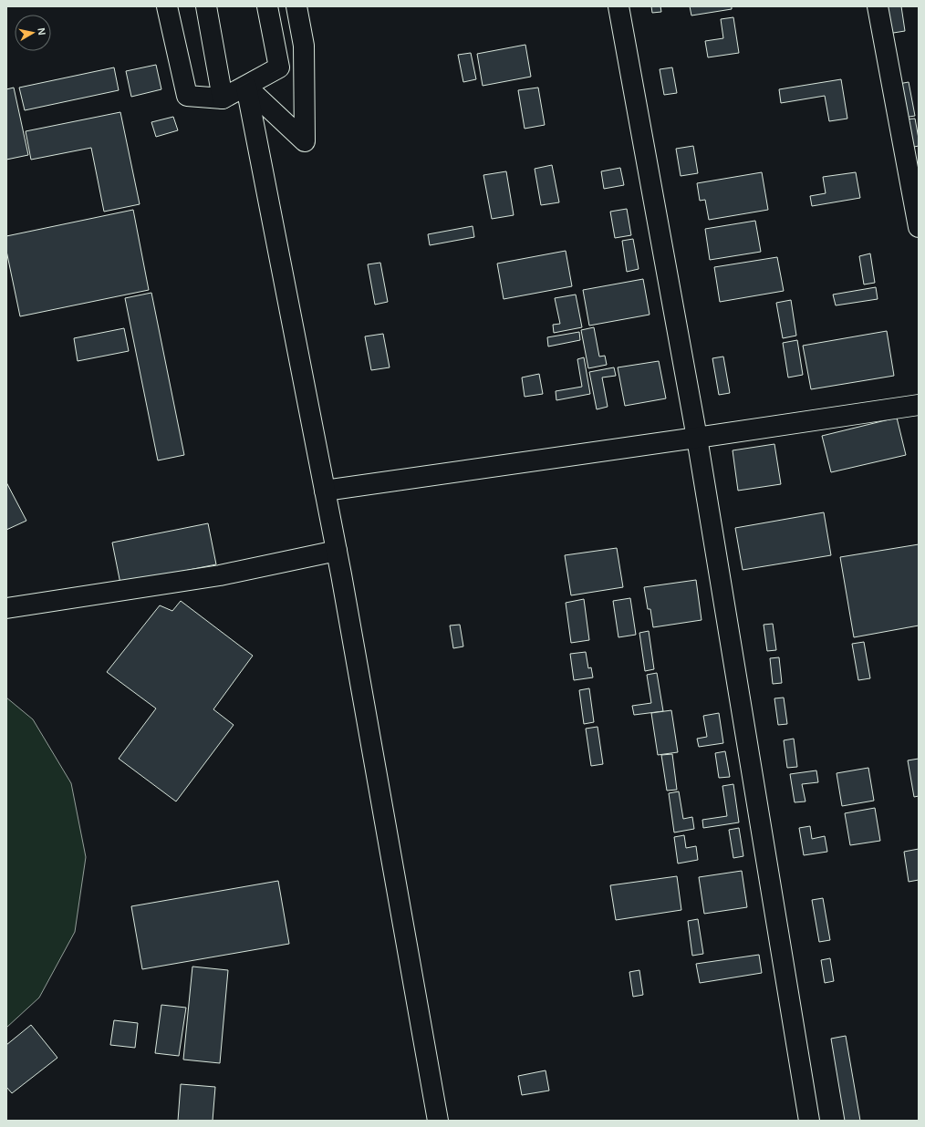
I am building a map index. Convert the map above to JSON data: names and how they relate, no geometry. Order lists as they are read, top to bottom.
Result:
{
  "north": "right"
}
